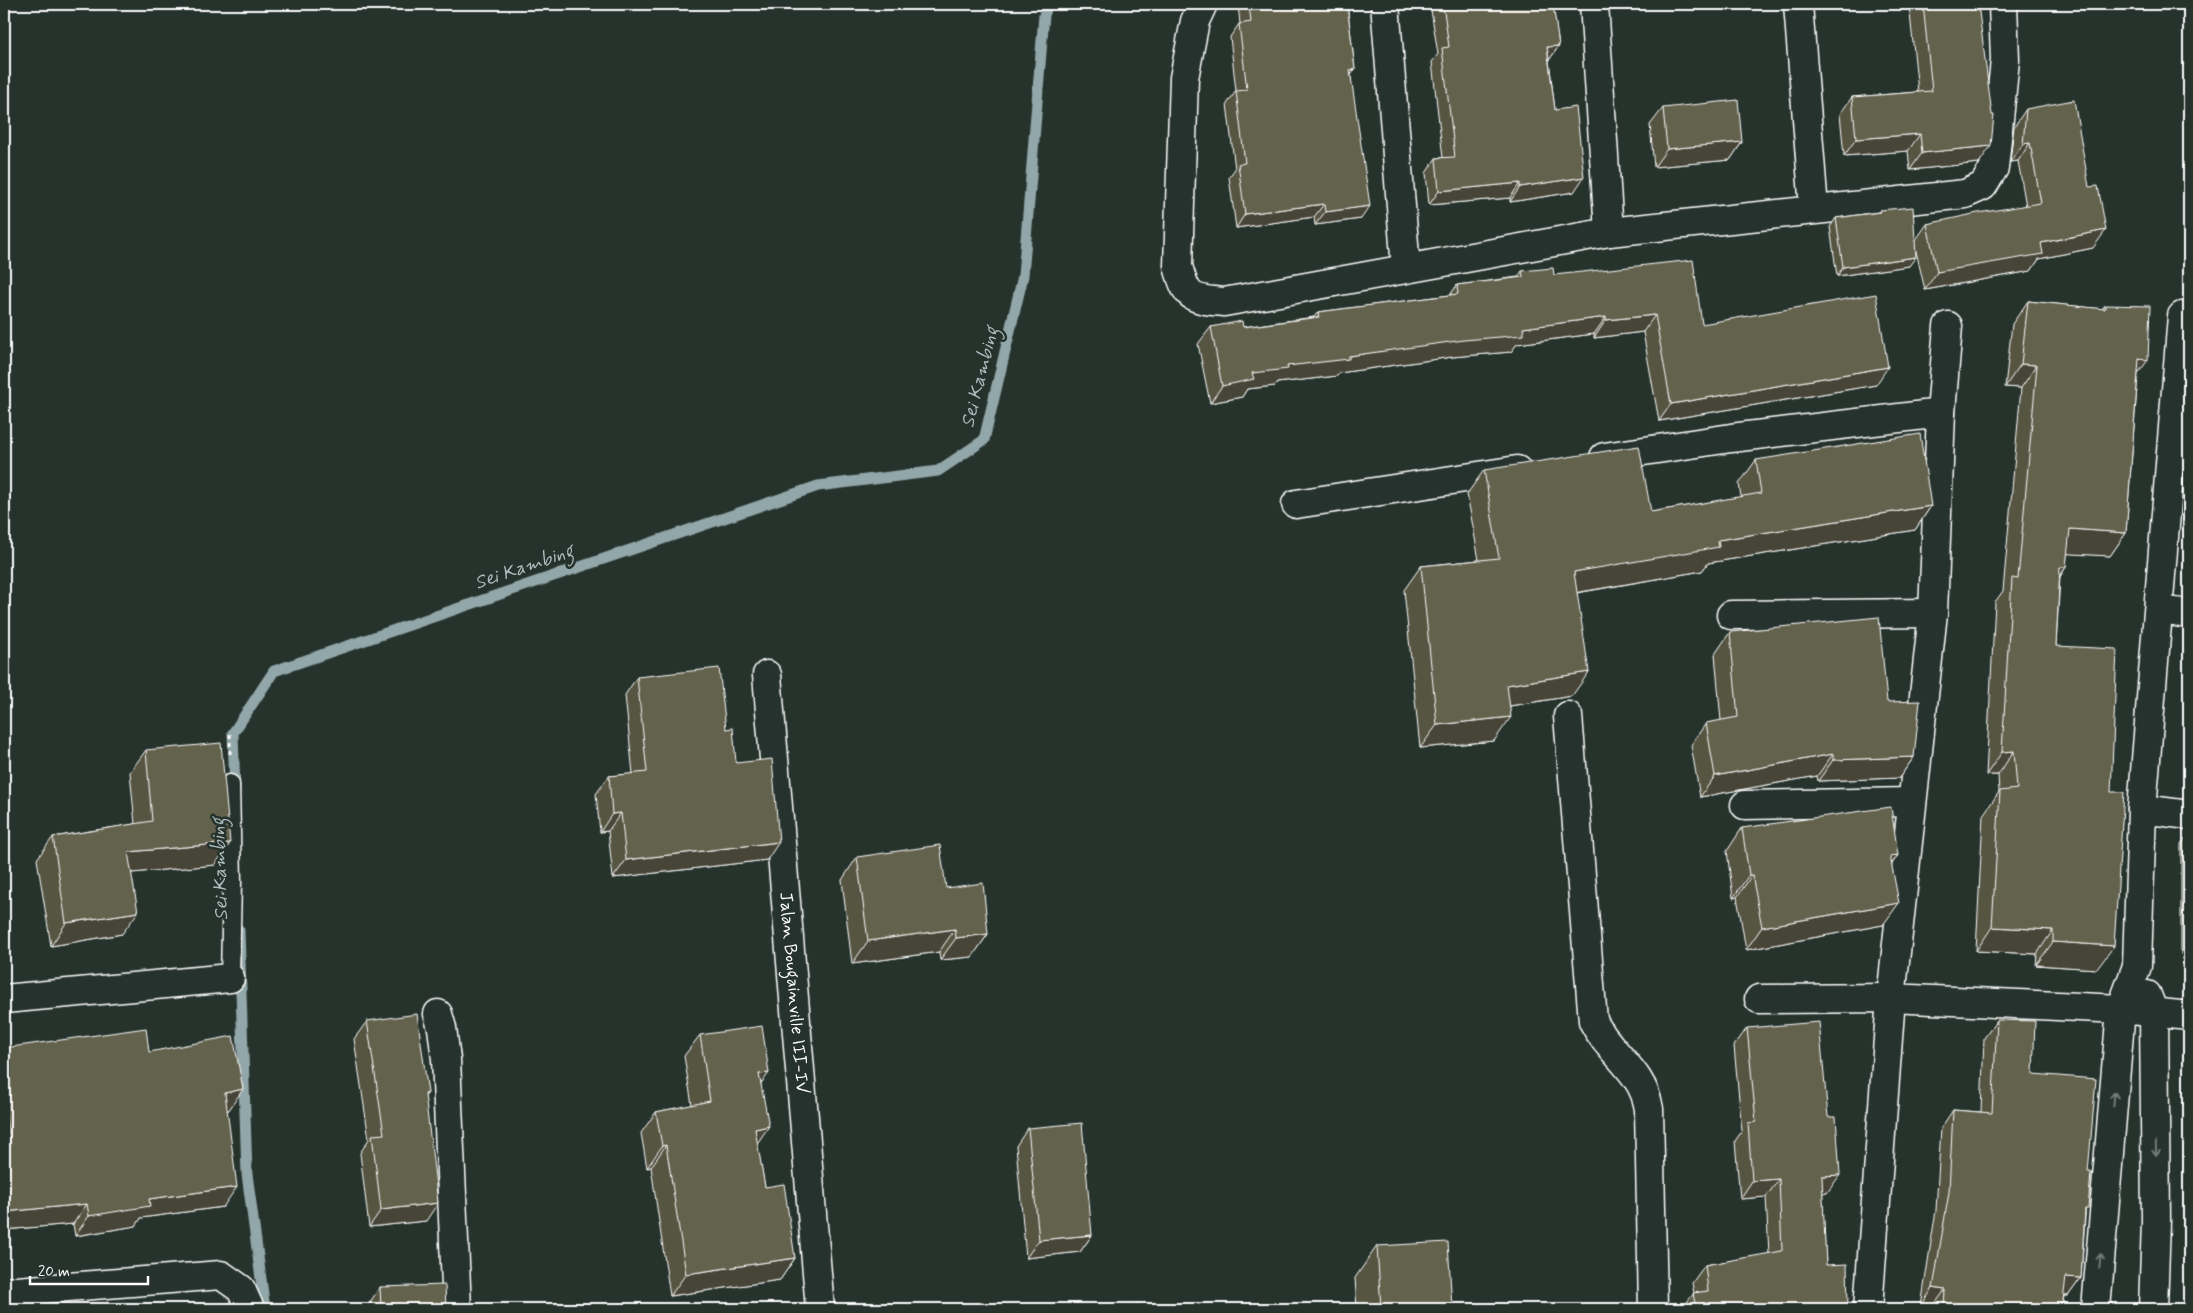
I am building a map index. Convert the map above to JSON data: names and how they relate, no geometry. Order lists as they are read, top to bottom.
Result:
{
  "streets": {
    "street": ["Jalan Bougainville III-IV"]
  },
  "water": ["Sei Kambing"],
  "scale_bar": "20 m"
}
